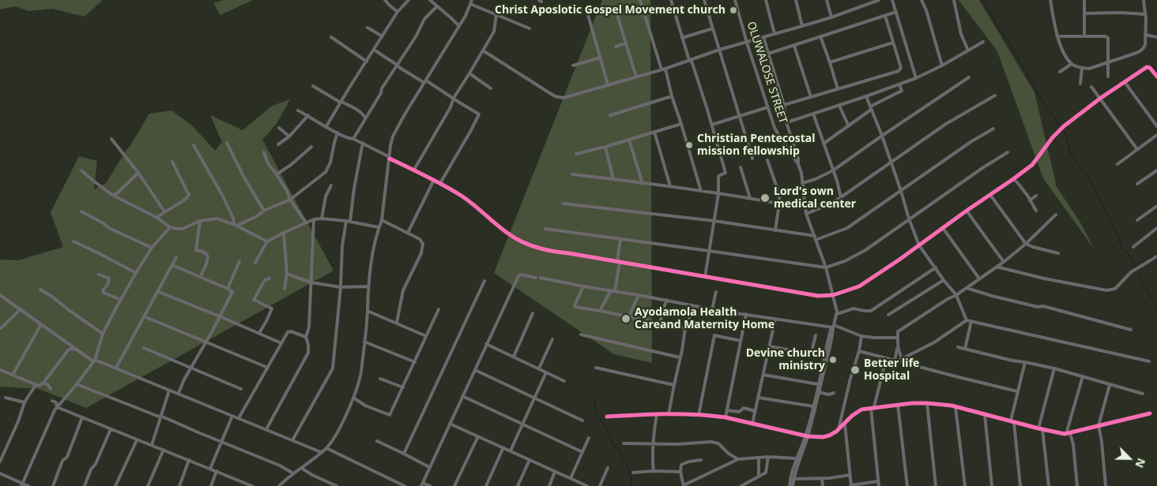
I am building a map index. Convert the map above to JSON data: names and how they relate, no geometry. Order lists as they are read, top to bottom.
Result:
{
  "streets": {
    "street": ["OLUWALOSE STREET"]
  },
  "places": [
    "Christ Aposlotic Gospel Movement church",
    "Christian Pentecostal mission fellowship",
    "Lord's own medical center",
    "Ayodamola Health Careand Maternity Home",
    "Devine church ministry",
    "Better life Hospital"
  ],
  "north": "bottom right"
}
